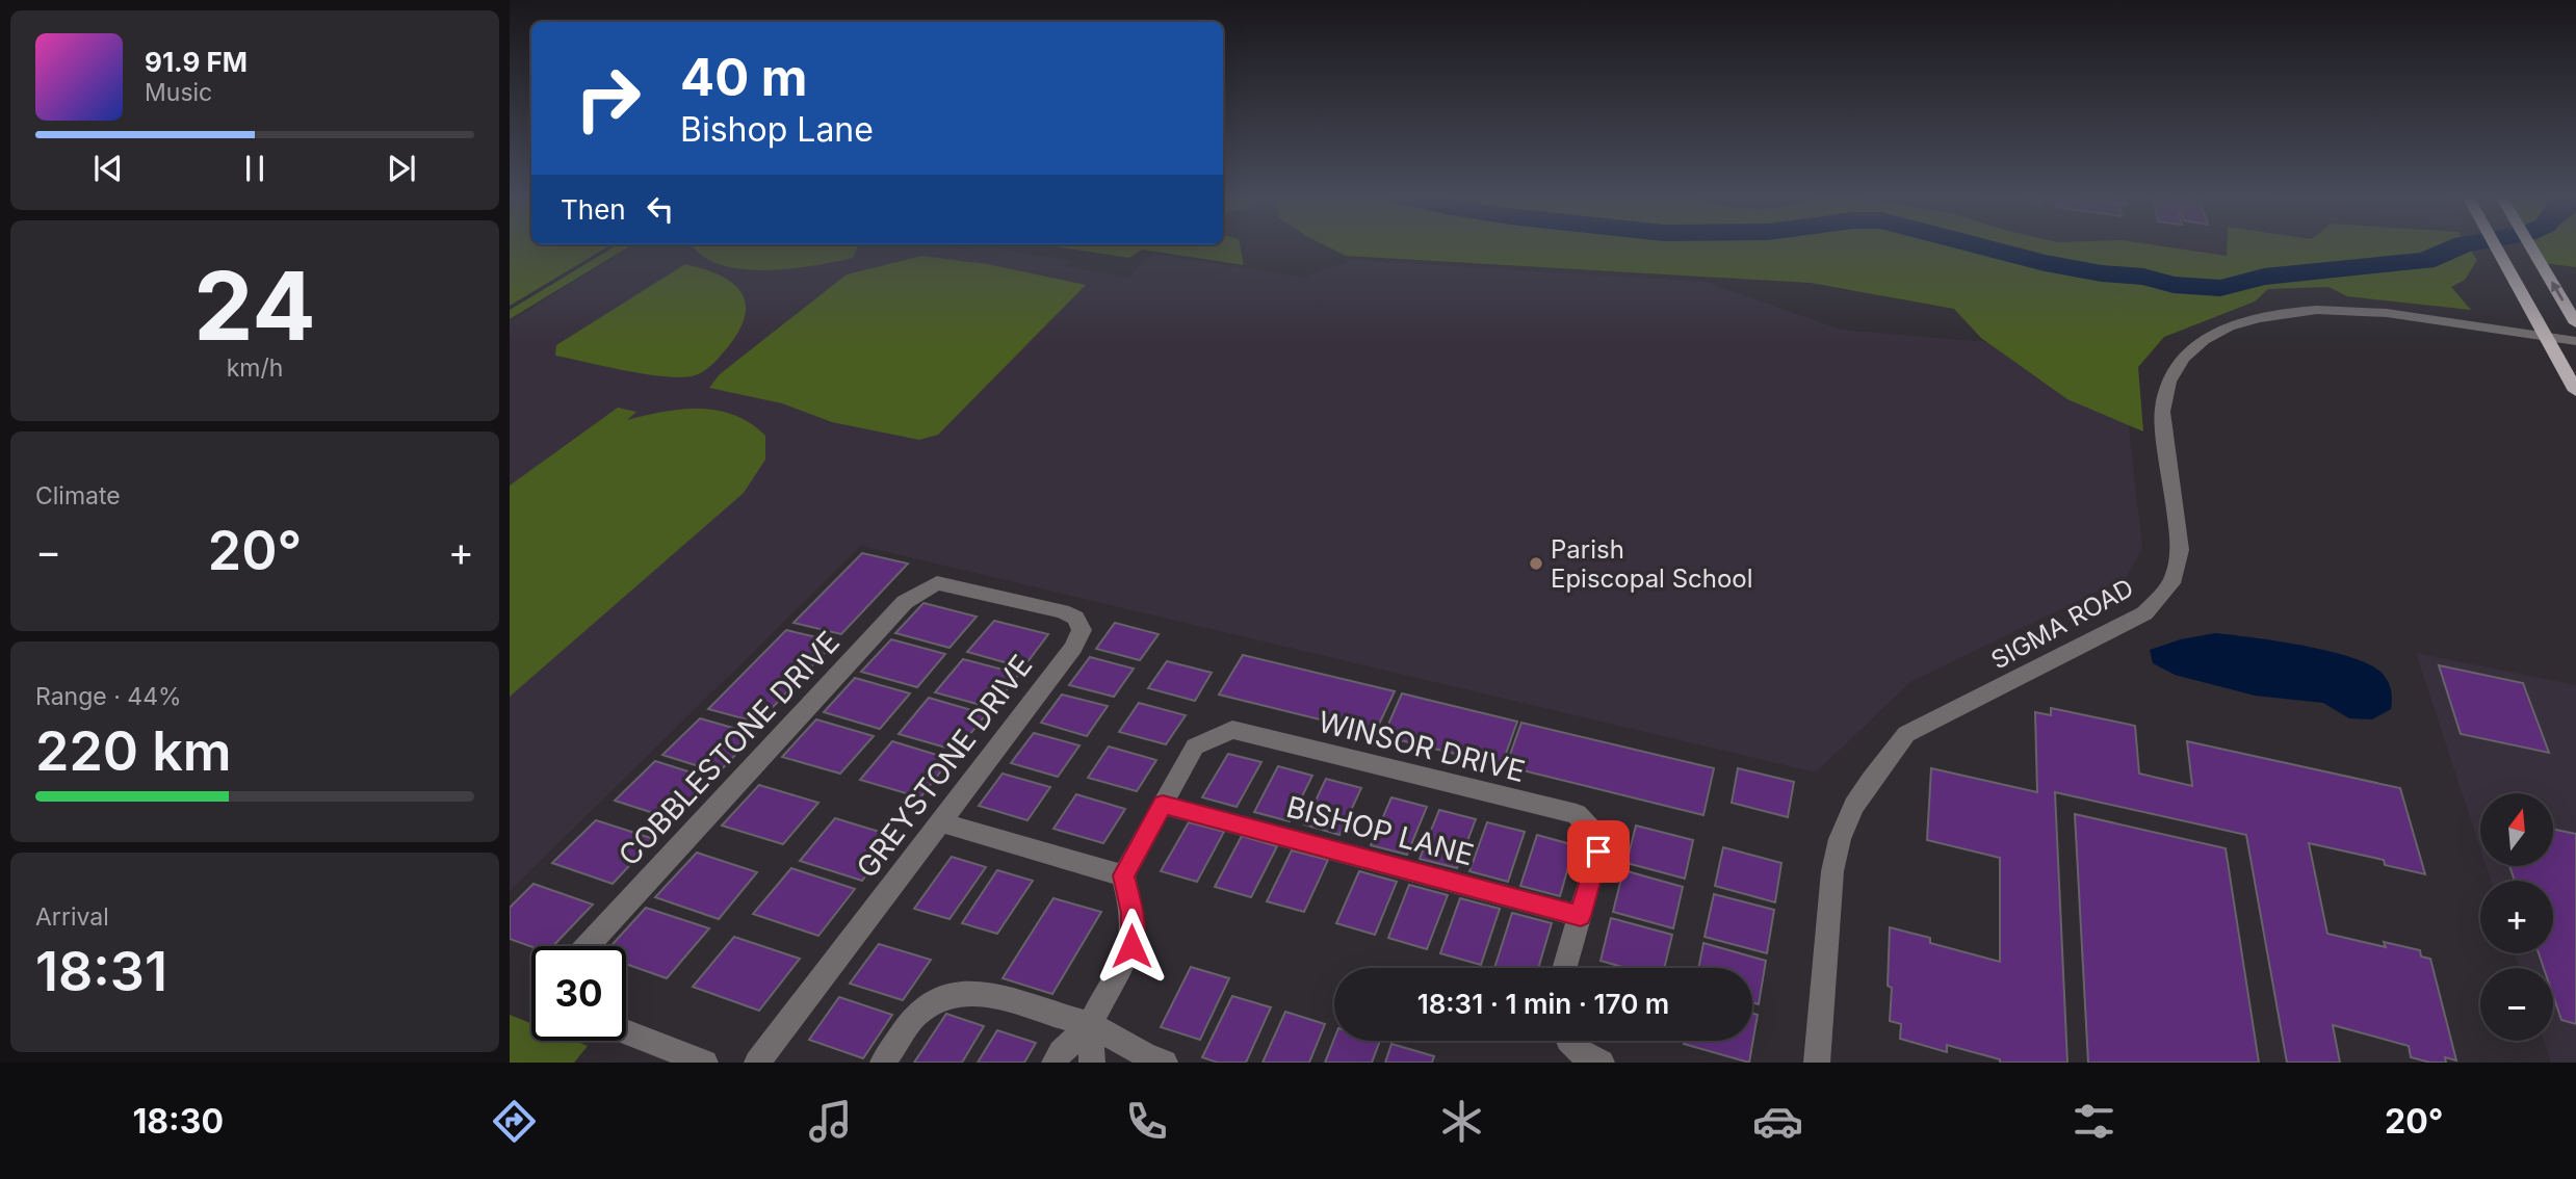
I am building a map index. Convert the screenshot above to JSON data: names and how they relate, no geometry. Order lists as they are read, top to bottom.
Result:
{
  "streets": {
    "street": [
      "SIGMA ROAD",
      "WINSOR DRIVE",
      "COBBLESTONE DRIVE",
      "GREYSTONE DRIVE",
      "BISHOP LANE"
    ]
  },
  "crossings": [
    ["WINSOR DRIVE", "BISHOP LANE"],
    ["COBBLESTONE DRIVE", "GREYSTONE DRIVE"]
  ],
  "places": ["Parish Episcopal School"],
  "north": "top",
  "page": {
    "turn": ["40 m", "Bishop Lane"],
    "song": ["91.9 FM", "Music"],
    "then": "Then",
    "tile": [
      ["24", "km/h"],
      "Climate",
      ["Range · 44%", "220 km"],
      ["Arrival", "18:31"]
    ],
    "heat": ["−", "20°", "+"],
    "map_buttons": ["+", "−"],
    "limit": "30",
    "trip": "18:31 · 1 min · 170 m",
    "tabs": ["18:30", "20°"]
  }
}
